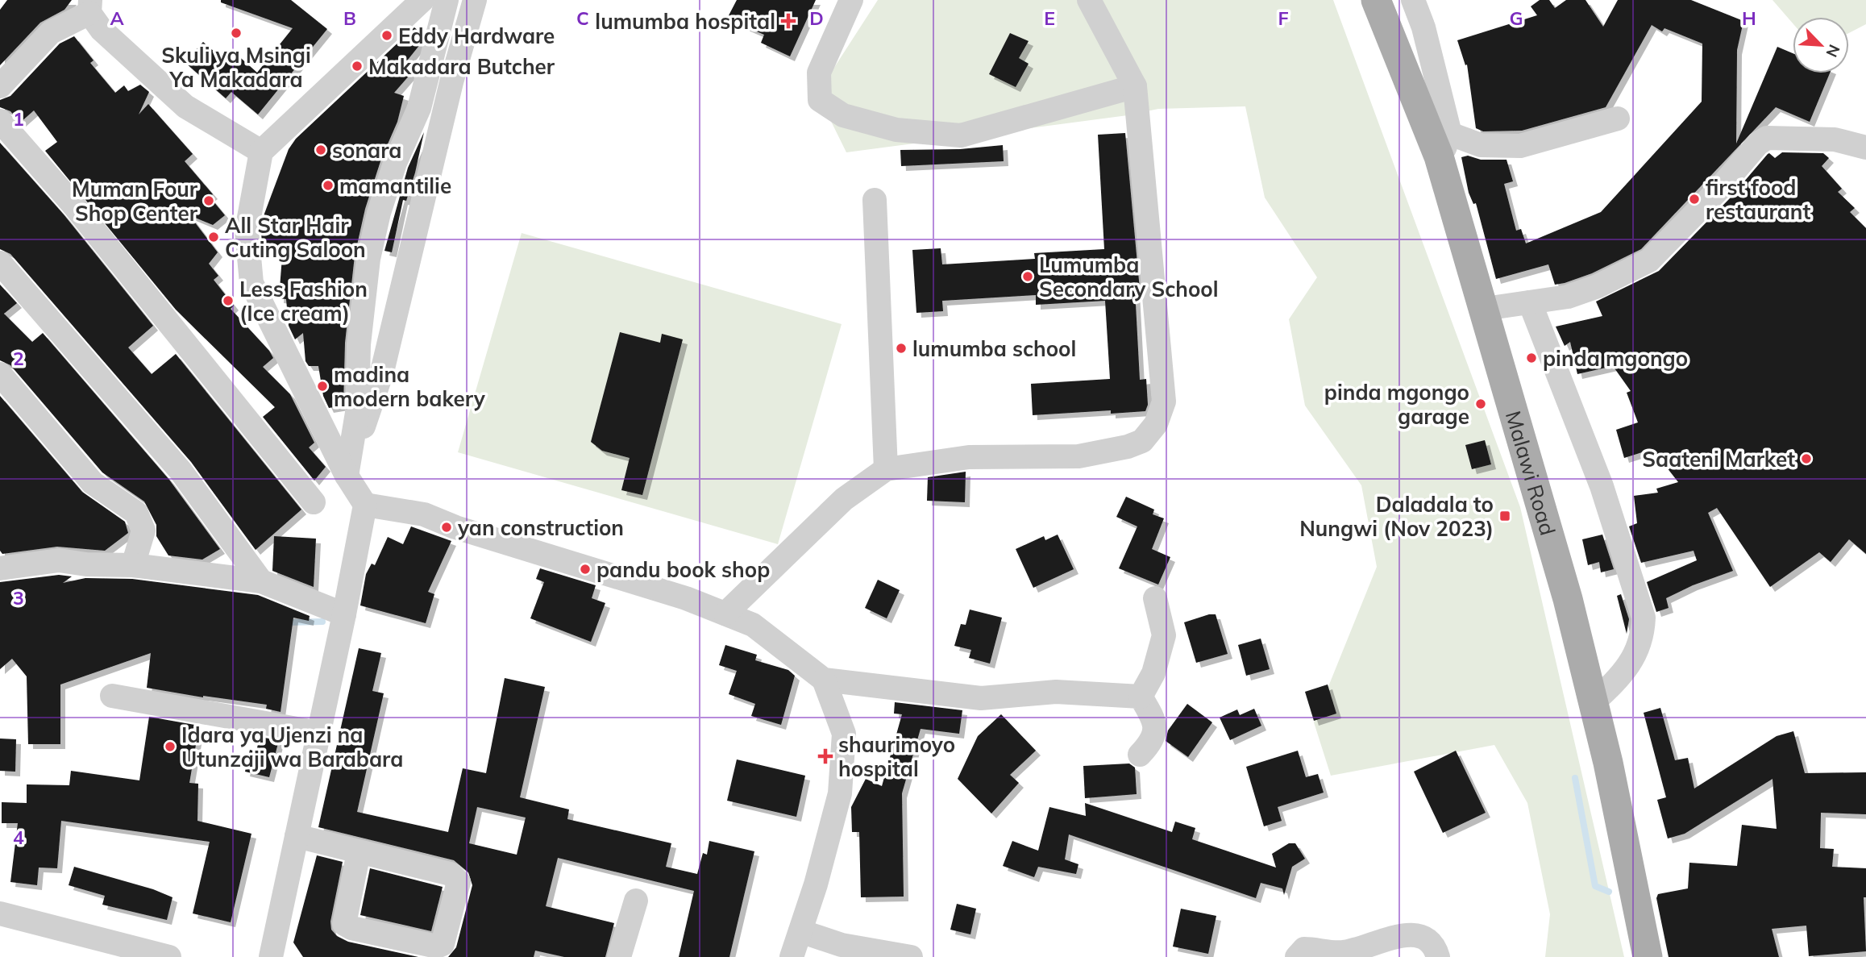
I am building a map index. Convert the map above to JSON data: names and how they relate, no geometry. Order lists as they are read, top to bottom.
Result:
{
  "streets": {
    "main road": ["Malawi Road"]
  },
  "places": {
    "health": ["lumumba hospital", "shaurimoyo hospital"],
    "other": [
      "Skuli ya Msingi Ya Makadara",
      "Eddy Hardware",
      "Makadara Butcher",
      "sonara",
      "mamantilie",
      "first food restaurant",
      "Muman Four Shop Center",
      "All Star Hair Cuting Saloon",
      "Lumumba Secondary School",
      "Less Fashion (Ice cream)",
      "lumumba school",
      "pinda mgongo",
      "madina modern bakery",
      "pinda mgongo garage",
      "Saateni Market",
      "yan construction",
      "pandu book shop",
      "Idara ya Ujenzi na Utunzaji wa Barabara"
    ],
    "transit": ["Daladala to Nungwi (Nov 2023)"]
  },
  "north": "bottom right",
  "grid": {
    "columns": [
      "A",
      "B",
      "C",
      "D",
      "E",
      "F",
      "G",
      "H"
    ],
    "rows": [
      "1",
      "2",
      "3",
      "4"
    ]
  }
}
